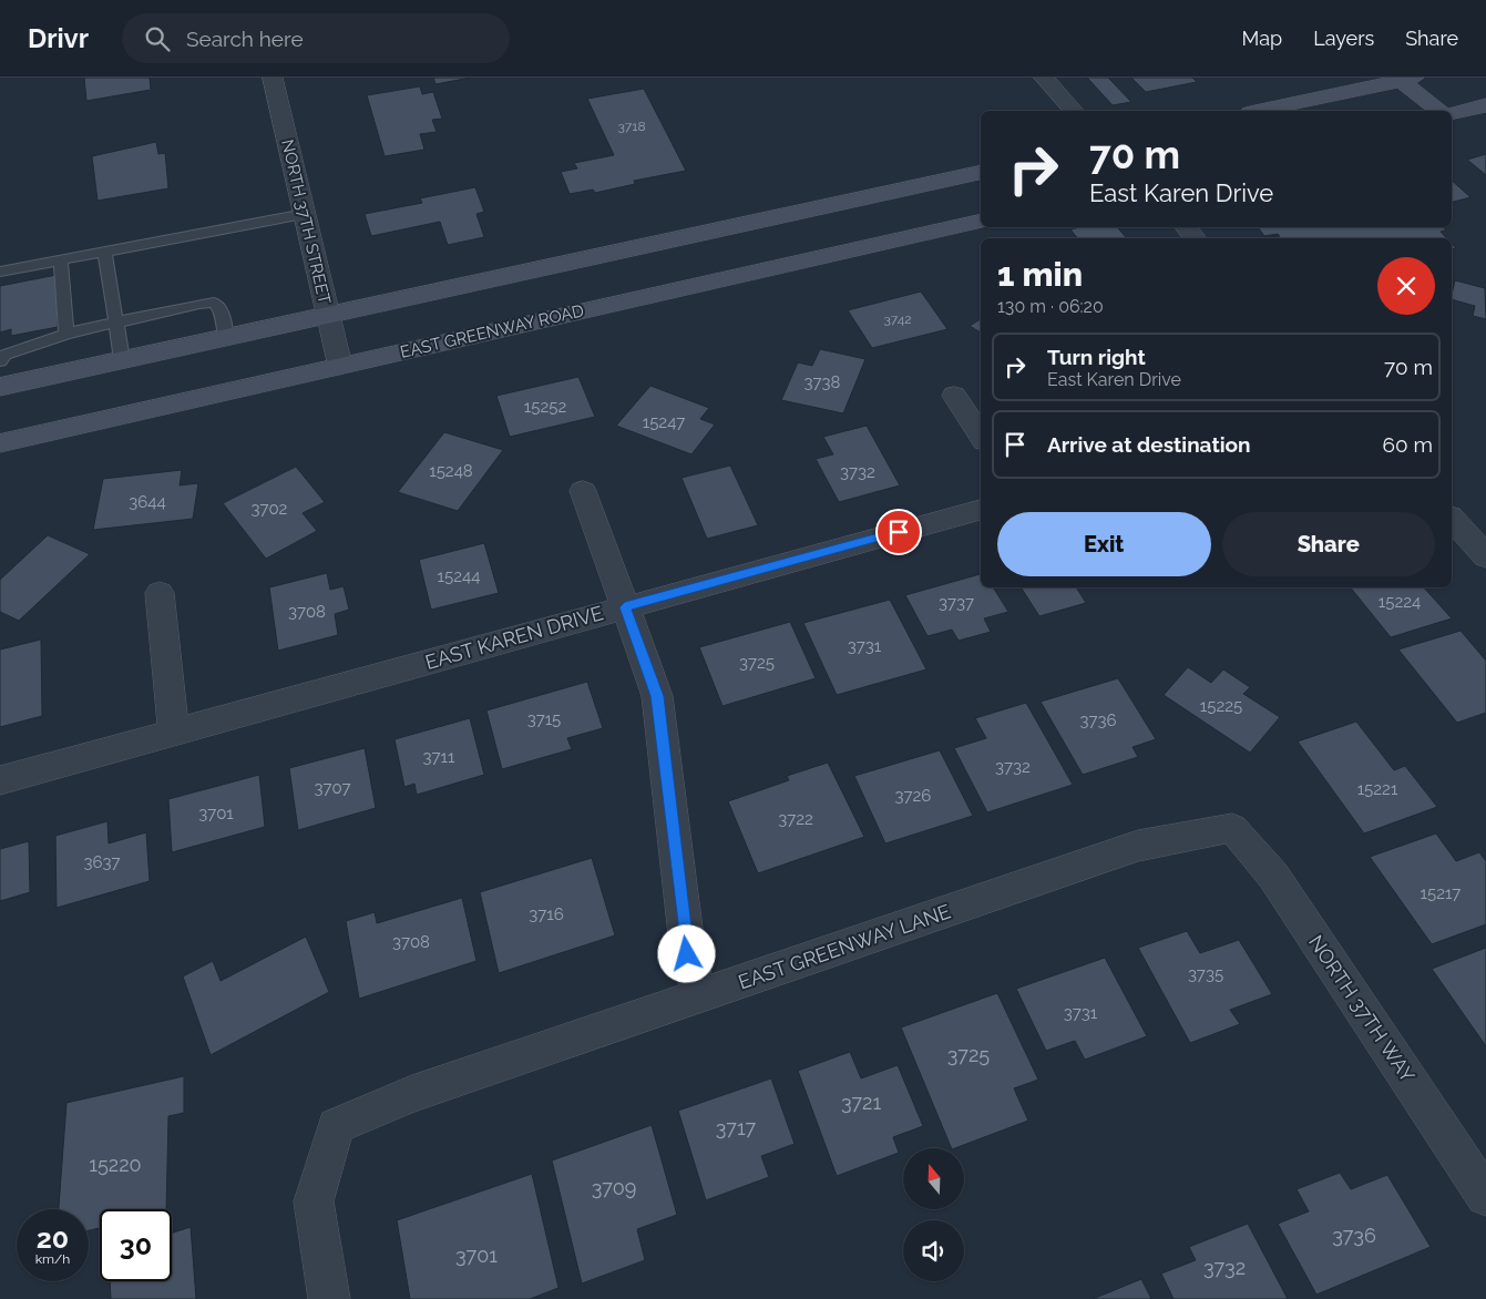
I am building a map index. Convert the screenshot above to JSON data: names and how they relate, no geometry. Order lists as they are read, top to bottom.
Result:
{
  "streets": {
    "main road": ["EAST GREENWAY ROAD"],
    "street": [
      "NORTH 37TH STREET",
      "EAST KAREN DRIVE",
      "EAST GREENWAY LANE",
      "NORTH 37TH WAY"
    ]
  },
  "crossings": [
    ["NORTH 37TH STREET", "EAST GREENWAY ROAD"],
    ["EAST GREENWAY LANE", "NORTH 37TH WAY"]
  ],
  "house_numbers": [
    "3718",
    "3742",
    "3738",
    "15252",
    "15247",
    "15248",
    "3732",
    "3644",
    "3702",
    "15244",
    "15224",
    "3737",
    "3708",
    "3731",
    "3725",
    "15225",
    "3715",
    "3736",
    "3711",
    "3732",
    "3707",
    "15221",
    "3726",
    "3701",
    "3722",
    "3637",
    "15217",
    "3716",
    "3708",
    "3735",
    "3731",
    "3725",
    "3721",
    "3717",
    "15220",
    "3709",
    "3736",
    "3701",
    "3732"
  ],
  "north": "top",
  "page": {
    "header": "Drivr",
    "search": "Search here",
    "nav": ["Map", "Layers", "Share"],
    "turn": ["70 m", "East Karen Drive"],
    "heading": ["1 min", "130 m · 06:20"],
    "list": [
      {
        "name": "Turn right",
        "note": "East Karen Drive",
        "value": "70 m"
      },
      {
        "name": "Arrive at destination",
        "value": "60 m"
      }
    ],
    "buttons": ["Exit", "Share"],
    "speed": "20 km/h",
    "limit": "30"
  }
}
